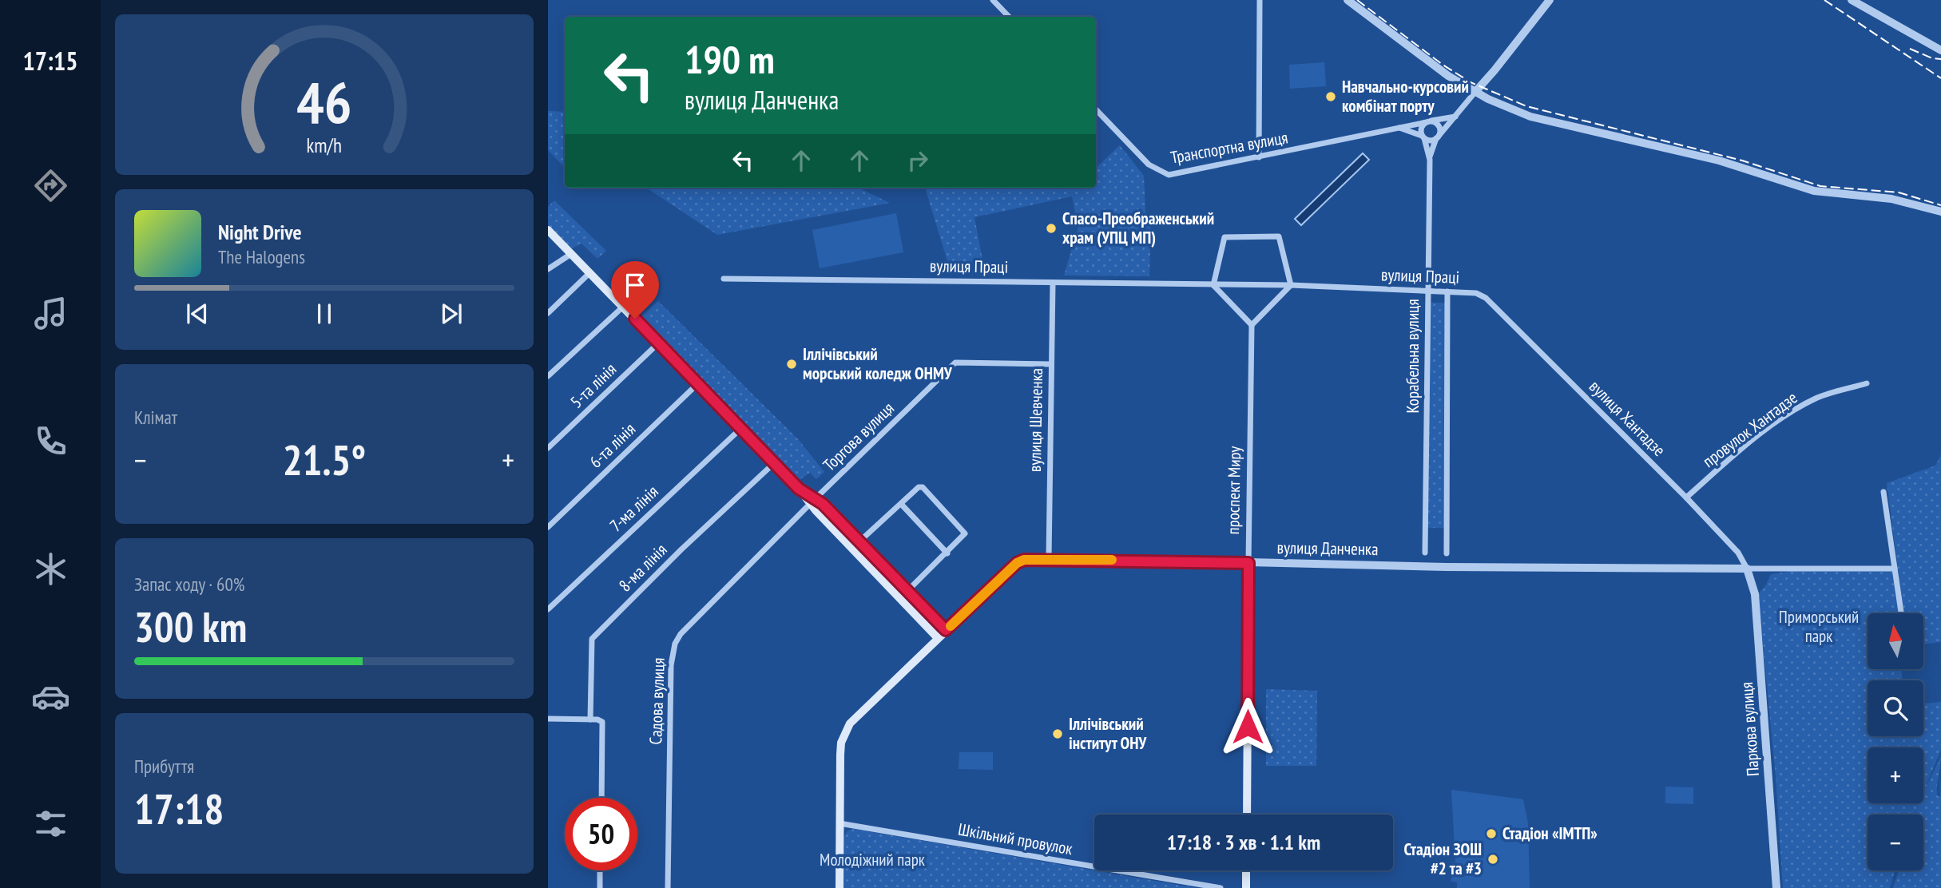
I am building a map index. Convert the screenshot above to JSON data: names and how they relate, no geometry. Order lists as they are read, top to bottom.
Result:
{
  "streets": {
    "main road": ["проспект Миру", "вулиця Данченка"],
    "street": [
      "Транспортна вулиця",
      "вулиця Праці",
      "Корабельна вулиця",
      "5-та лінія",
      "вулиця Хантадзе",
      "вулиця Шевченка",
      "провулок Хантадзе",
      "Торгова вулиця",
      "6-та лінія",
      "7-ма лінія",
      "8-ма лінія",
      "Садова вулиця",
      "Паркова вулиця",
      "Шкільний провулок"
    ]
  },
  "crossings": [
    ["вулиця Праці", "Корабельна вулиця"],
    ["вулиця Праці", "вулиця Хантадзе"],
    ["вулиця Праці", "вулиця Шевченка"],
    ["вулиця Хантадзе", "провулок Хантадзе"],
    ["вулиця Хантадзе", "вулиця Данченка"],
    ["вулиця Хантадзе", "Паркова вулиця"],
    ["вулиця Шевченка", "Торгова вулиця"],
    ["вулиця Шевченка", "вулиця Данченка"],
    ["Торгова вулиця", "Садова вулиця"],
    ["проспект Миру", "вулиця Данченка"],
    ["вулиця Данченка", "Паркова вулиця"],
    ["вулиця Данченка", "Шкільний провулок"]
  ],
  "parks": ["Приморський парк", "Молодіжний парк"],
  "places": [
    "Навчально-курсовий комбінат порту",
    "Спасо-Преображенський храм (УПЦ МП)",
    "Іллічівський морський коледж ОНМУ",
    "Іллічівський інститут ОНУ",
    "Стадіон «ІМТП»",
    "Стадіон ЗОШ #2 та #3"
  ],
  "north": "top",
  "page": {
    "tabs": "17:15",
    "turn": ["190 m", "вулиця Данченка"],
    "song": ["Night Drive", "The Halogens"],
    "tile": [
      "Клімат",
      ["Запас ходу · 60%", "300 km"],
      ["Прибуття", "17:18"]
    ],
    "heat": ["−", "21.5°", "+"],
    "map_buttons": ["+", "−"],
    "limit": "50",
    "trip": "17:18 · 3 хв · 1.1 km",
    "gauge": ["46", "km/h"]
  }
}
